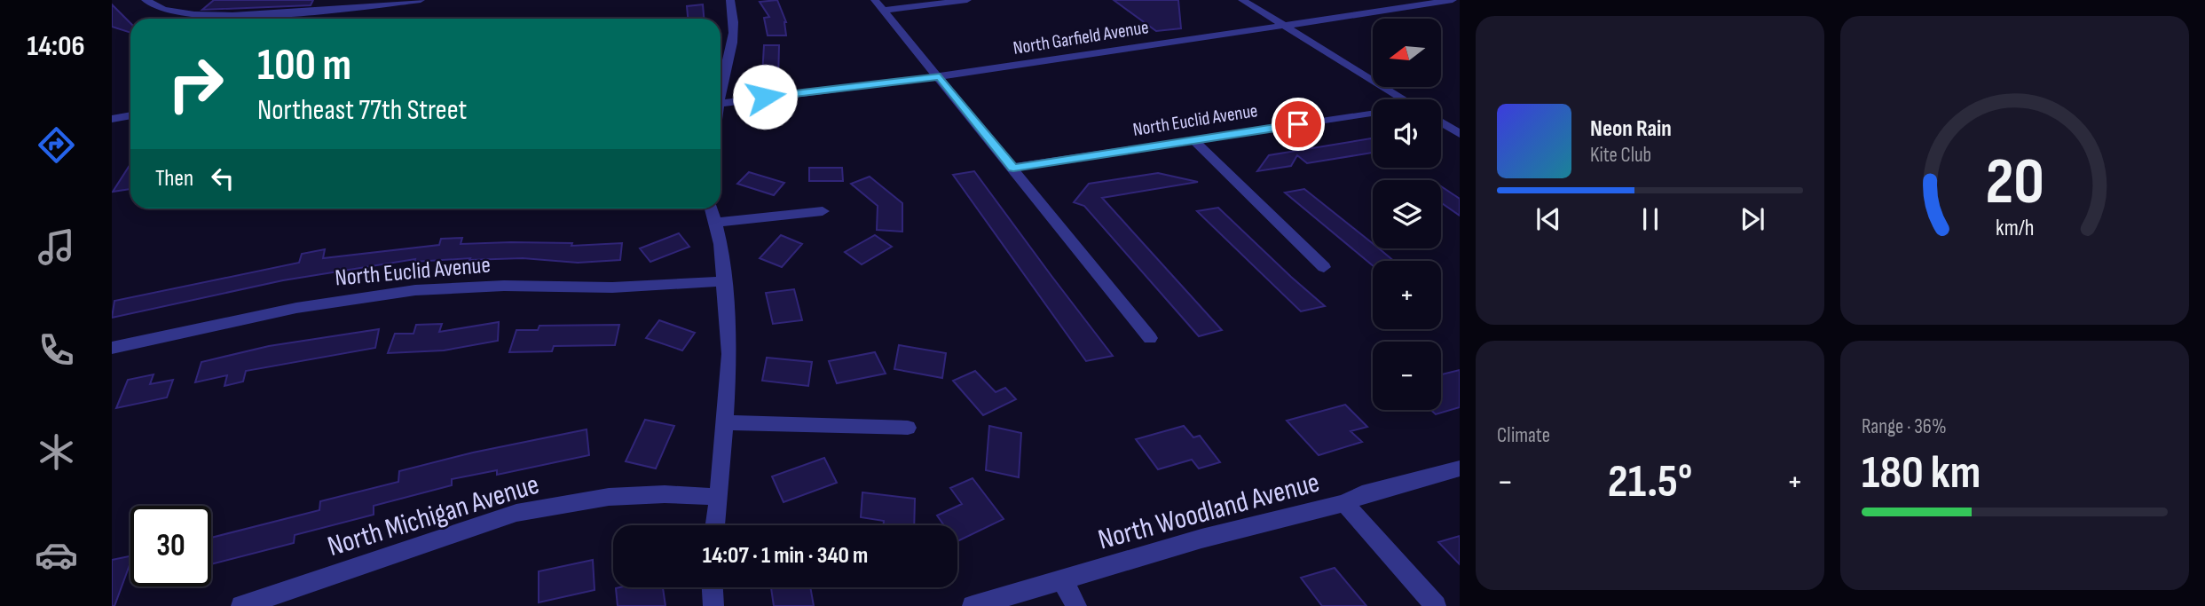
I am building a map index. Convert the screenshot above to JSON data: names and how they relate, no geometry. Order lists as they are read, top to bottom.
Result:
{
  "streets": {
    "street": [
      "North Garfield Avenue",
      "North Euclid Avenue",
      "North Woodland Avenue",
      "North Michigan Avenue"
    ]
  },
  "north": "left",
  "page": {
    "tabs": "14:06",
    "map_buttons": ["+", "−"],
    "turn": ["100 m", "Northeast 77th Street"],
    "song": ["Neon Rain", "Kite Club"],
    "then": "Then",
    "tile": [
      "Climate",
      ["Range · 36%", "180 km"]
    ],
    "heat": ["−", "21.5°", "+"],
    "limit": "30",
    "trip": "14:07 · 1 min · 340 m",
    "gauge": ["20", "km/h"]
  }
}
